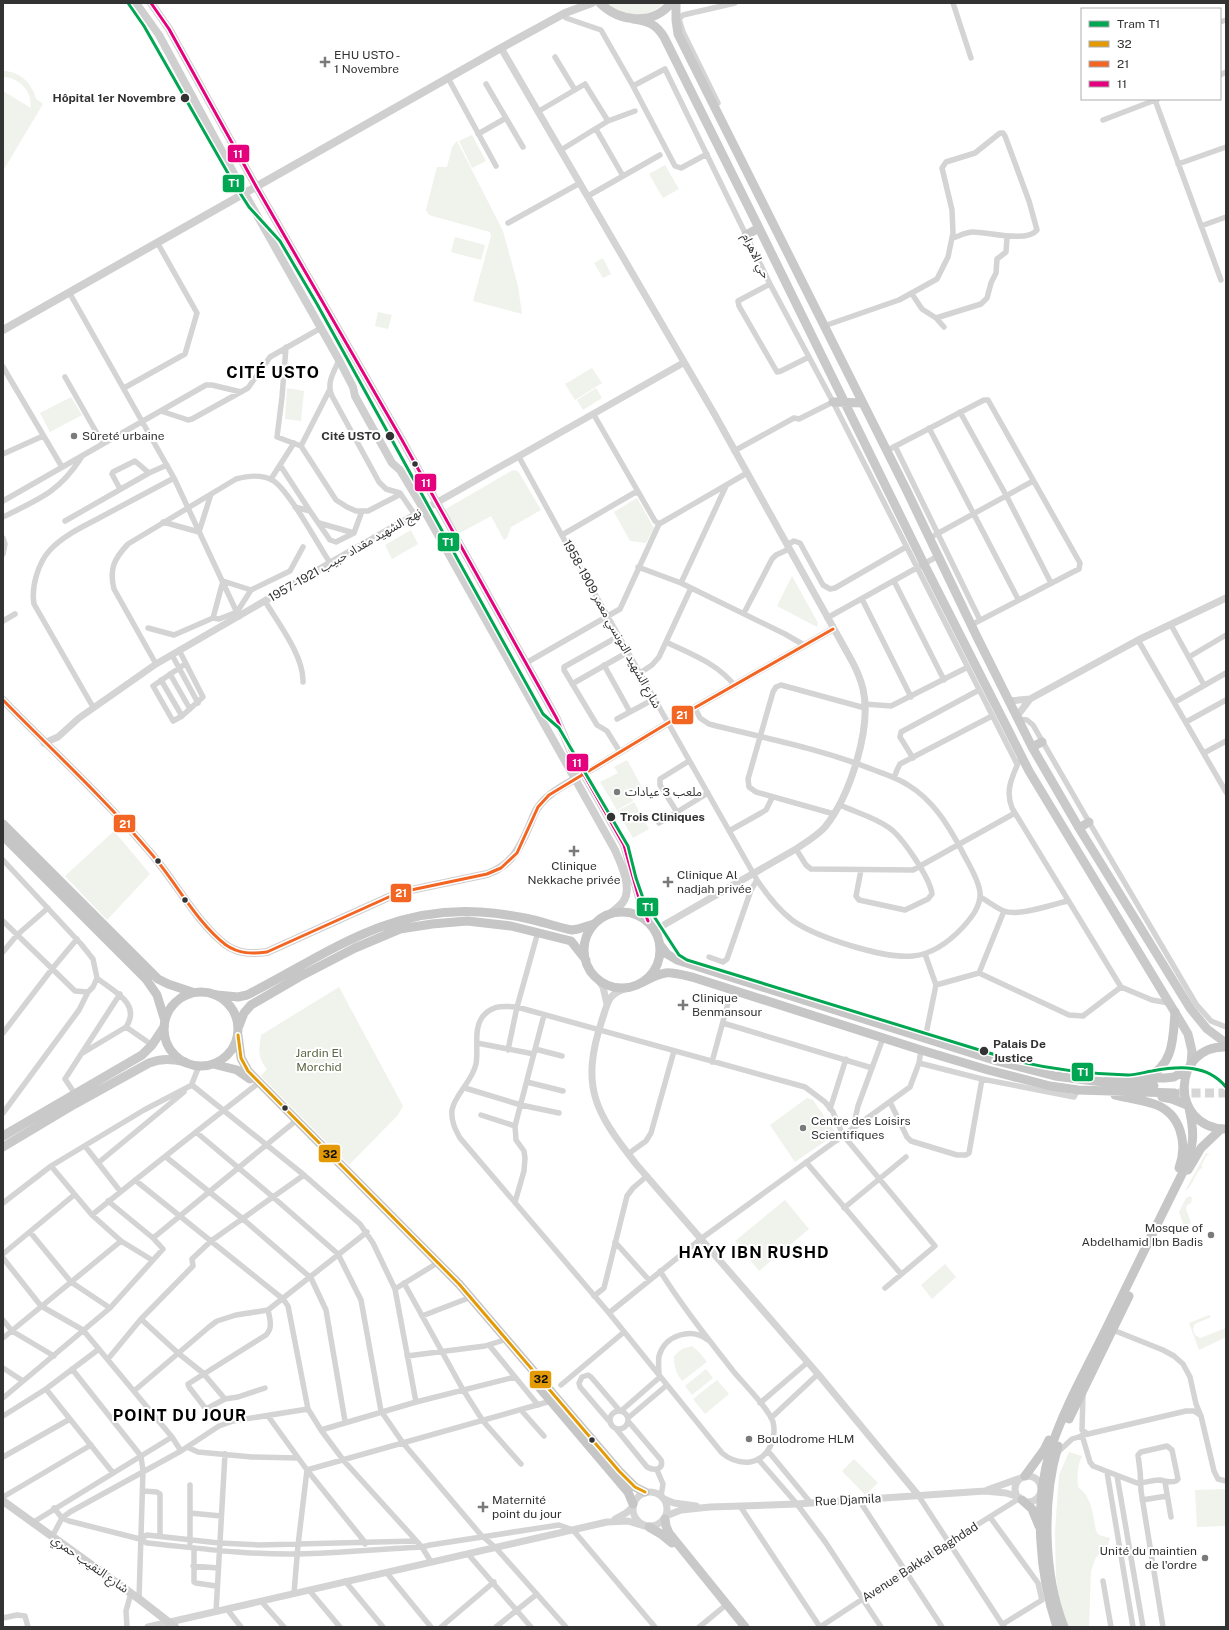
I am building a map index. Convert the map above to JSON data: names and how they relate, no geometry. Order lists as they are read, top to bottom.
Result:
{
  "streets": {
    "main road": ["شارع النقيب حمري"],
    "street": [
      "حي الاهرام",
      "نهج الشهيد مقداد حبيب 1921-1957",
      "شارع الشهيد التونسي معمر 1909-1958",
      "Rue Djamila",
      "Avenue Bakkal Baghdad"
    ]
  },
  "crossings": [
    ["نهج الشهيد مقداد حبيب 1921-1957", "شارع الشهيد التونسي معمر 1909-1958"]
  ],
  "districts": ["CITÉ USTO", "HAYY IBN RUSHD", "POINT DU JOUR"],
  "parks": ["Jardin El Morchid"],
  "places": {
    "health": [
      "EHU USTO - 1 Novembre",
      "Clinique Nekkache privée",
      "Clinique Al nadjah privée",
      "Clinique Benmansour",
      "Maternité point du jour"
    ],
    "other": [
      "Hôpital 1er Novembre",
      "Sûreté urbaine",
      "Cité USTO",
      "ملعب 3 عيادات",
      "Trois Cliniques",
      "Palais De Justice",
      "Centre des Loisirs Scientifiques",
      "Mosque of Abdelhamid Ibn Badis",
      "Boulodrome HLM",
      "Unité du maintien de l'ordre"
    ]
  },
  "lines": [
    "tram line T1",
    "transit line 11",
    "transit line 21",
    "transit line 32"
  ],
  "legend": [
    "Tram T1",
    "32",
    "21",
    "11"
  ]
}
